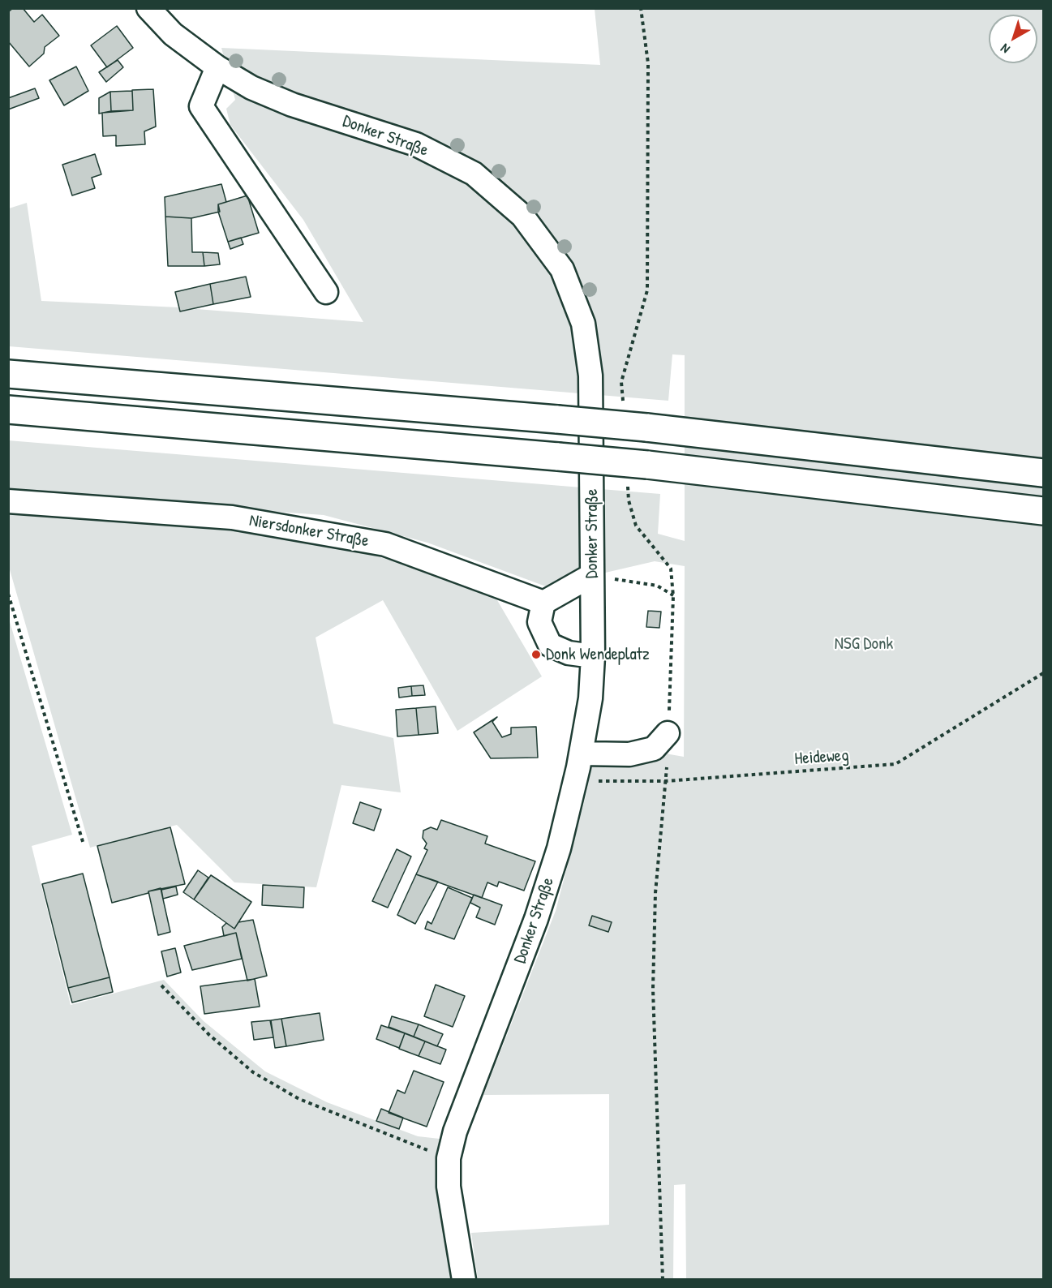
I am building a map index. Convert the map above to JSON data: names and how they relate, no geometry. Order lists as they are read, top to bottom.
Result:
{
  "streets": {
    "street": ["Donker Straße", "Niersdonker Straße"],
    "path": ["Heideweg"]
  },
  "crossings": [
    ["Donker Straße", "Heideweg"]
  ],
  "parks": ["NSG Donk"],
  "places": ["Donk Wendeplatz"],
  "north": "bottom left"
}
